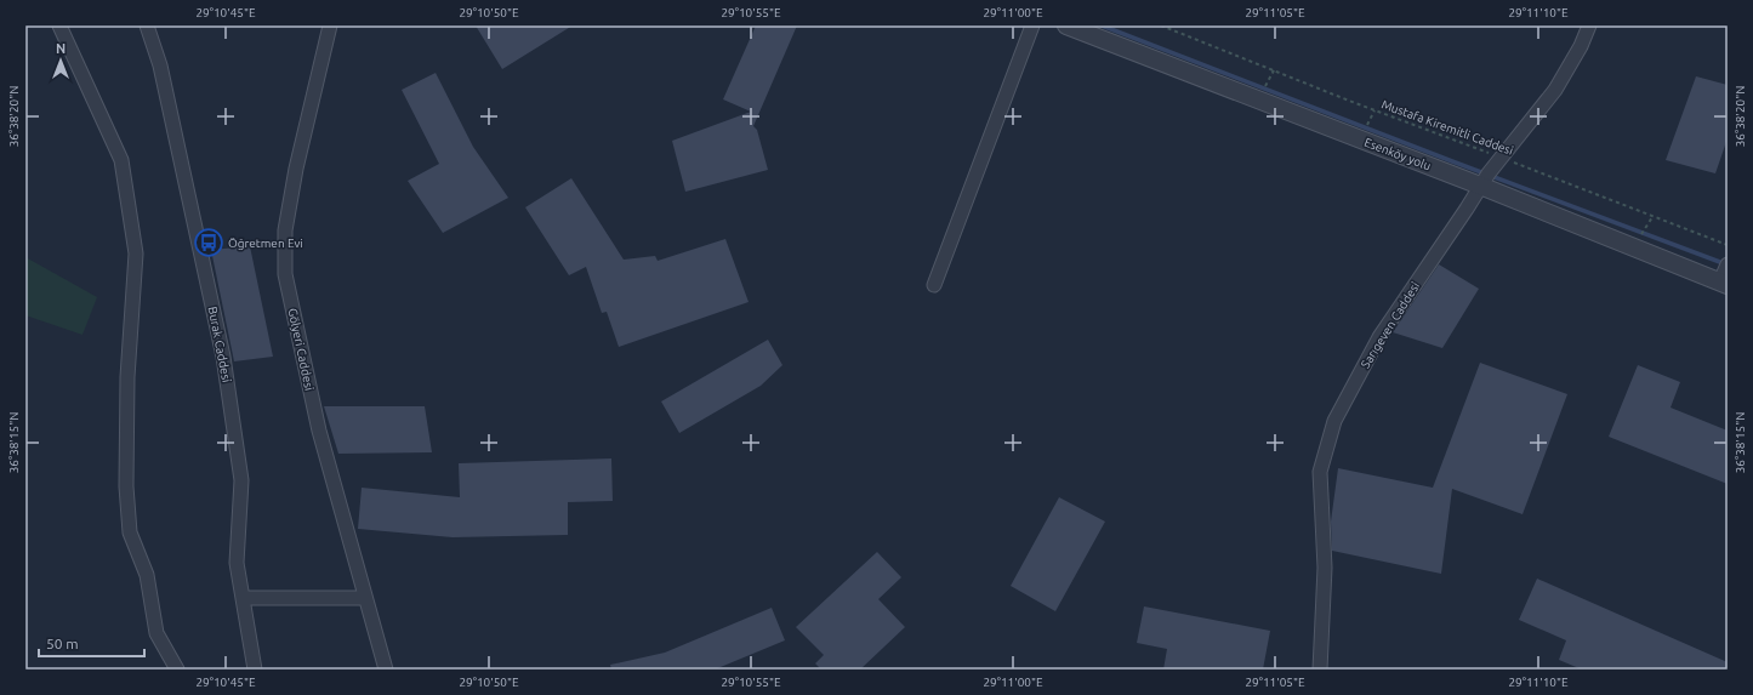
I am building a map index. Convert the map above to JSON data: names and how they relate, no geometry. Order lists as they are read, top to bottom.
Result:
{
  "streets": {
    "street": [
      "Esenköy yolu",
      "Sarıgeven Caddesi",
      "Burak Caddesi",
      "Gölyeri Caddesi"
    ],
    "path": ["Mustafa Kiremitli Caddesi"]
  },
  "crossings": [
    ["Mustafa Kiremitli Caddesi", "Sarıgeven Caddesi"],
    ["Esenköy yolu", "Sarıgeven Caddesi"]
  ],
  "places": {
    "bus stop": ["Öğretmen Evi"]
  },
  "scale_bar": "50 m",
  "north": "top",
  "coordinates": [
    "29°10'45\"E",
    "29°10'50\"E",
    "29°10'55\"E",
    "29°11'00\"E",
    "29°11'05\"E",
    "29°11'10\"E",
    "36°38'20\"N",
    "36°38'15\"N"
  ]
}
